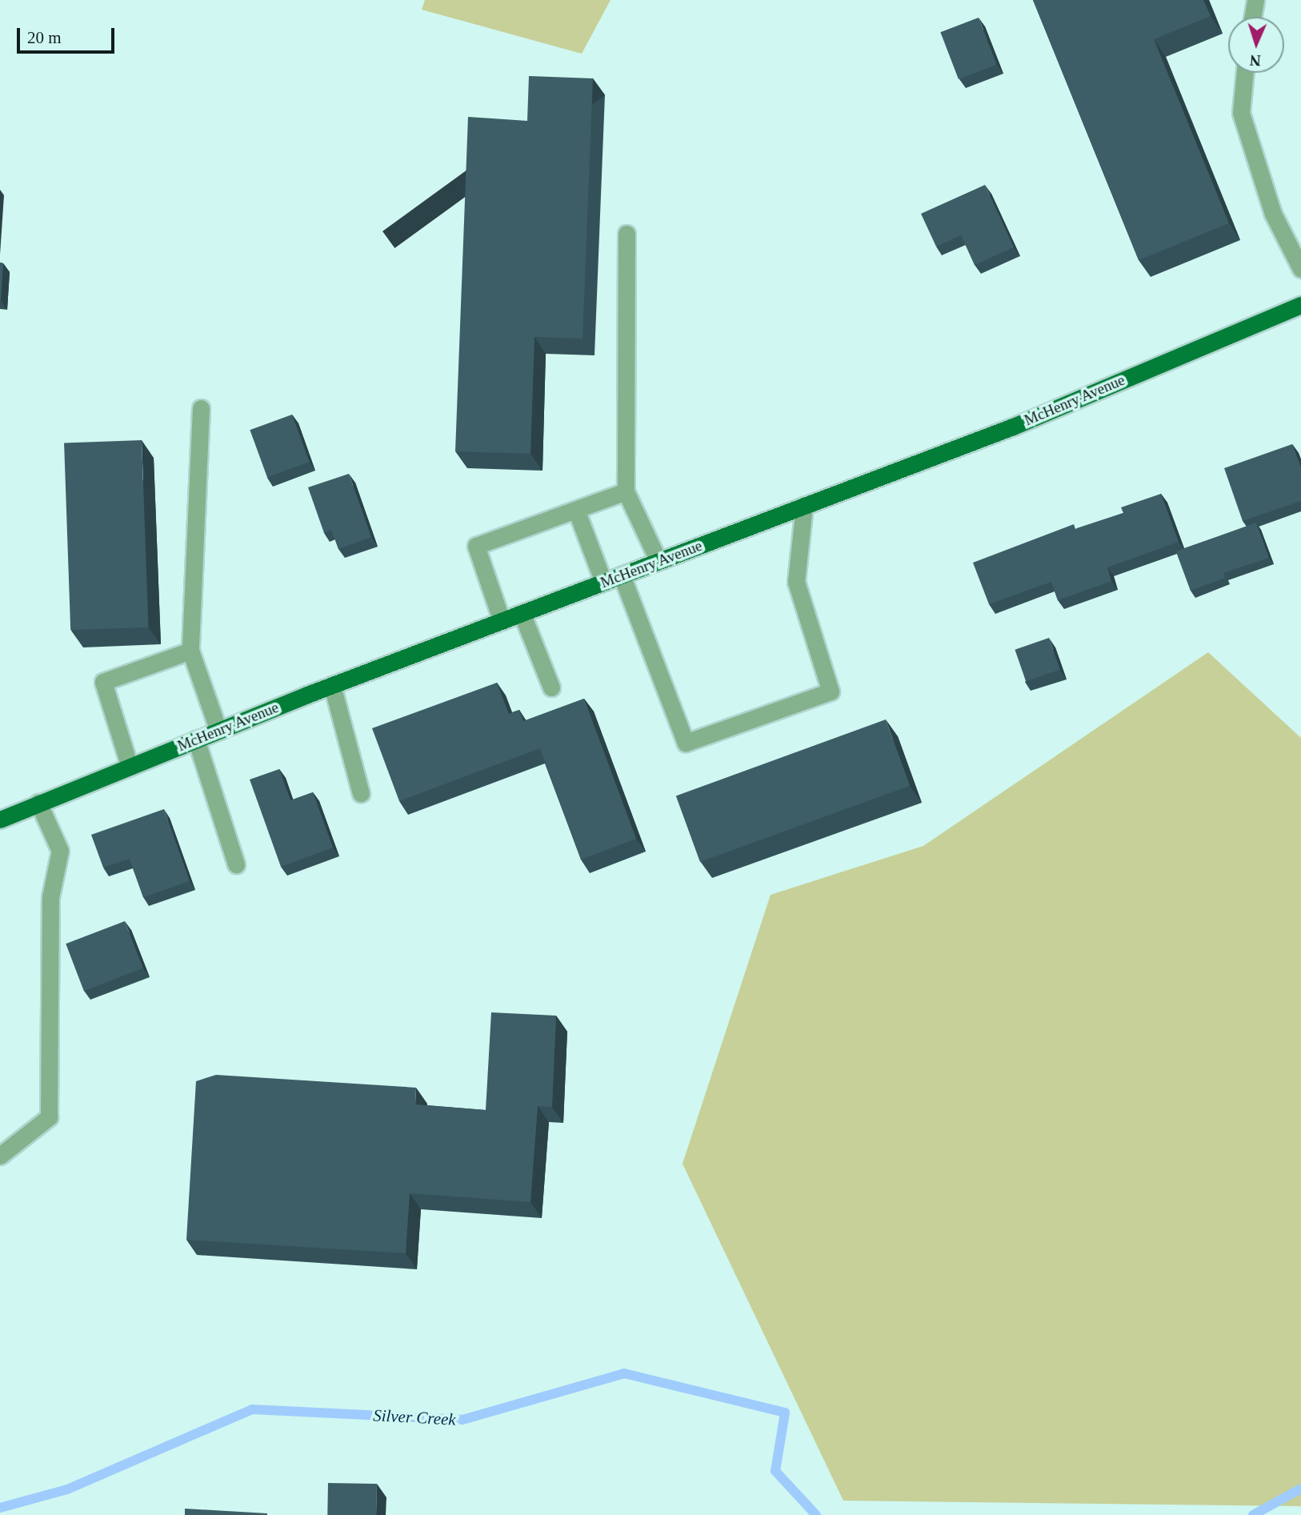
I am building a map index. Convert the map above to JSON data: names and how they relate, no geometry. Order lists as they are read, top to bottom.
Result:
{
  "streets": {
    "main road": ["McHenry Avenue"]
  },
  "water": ["Silver Creek"],
  "scale_bar": "20 m",
  "north": "bottom"
}
